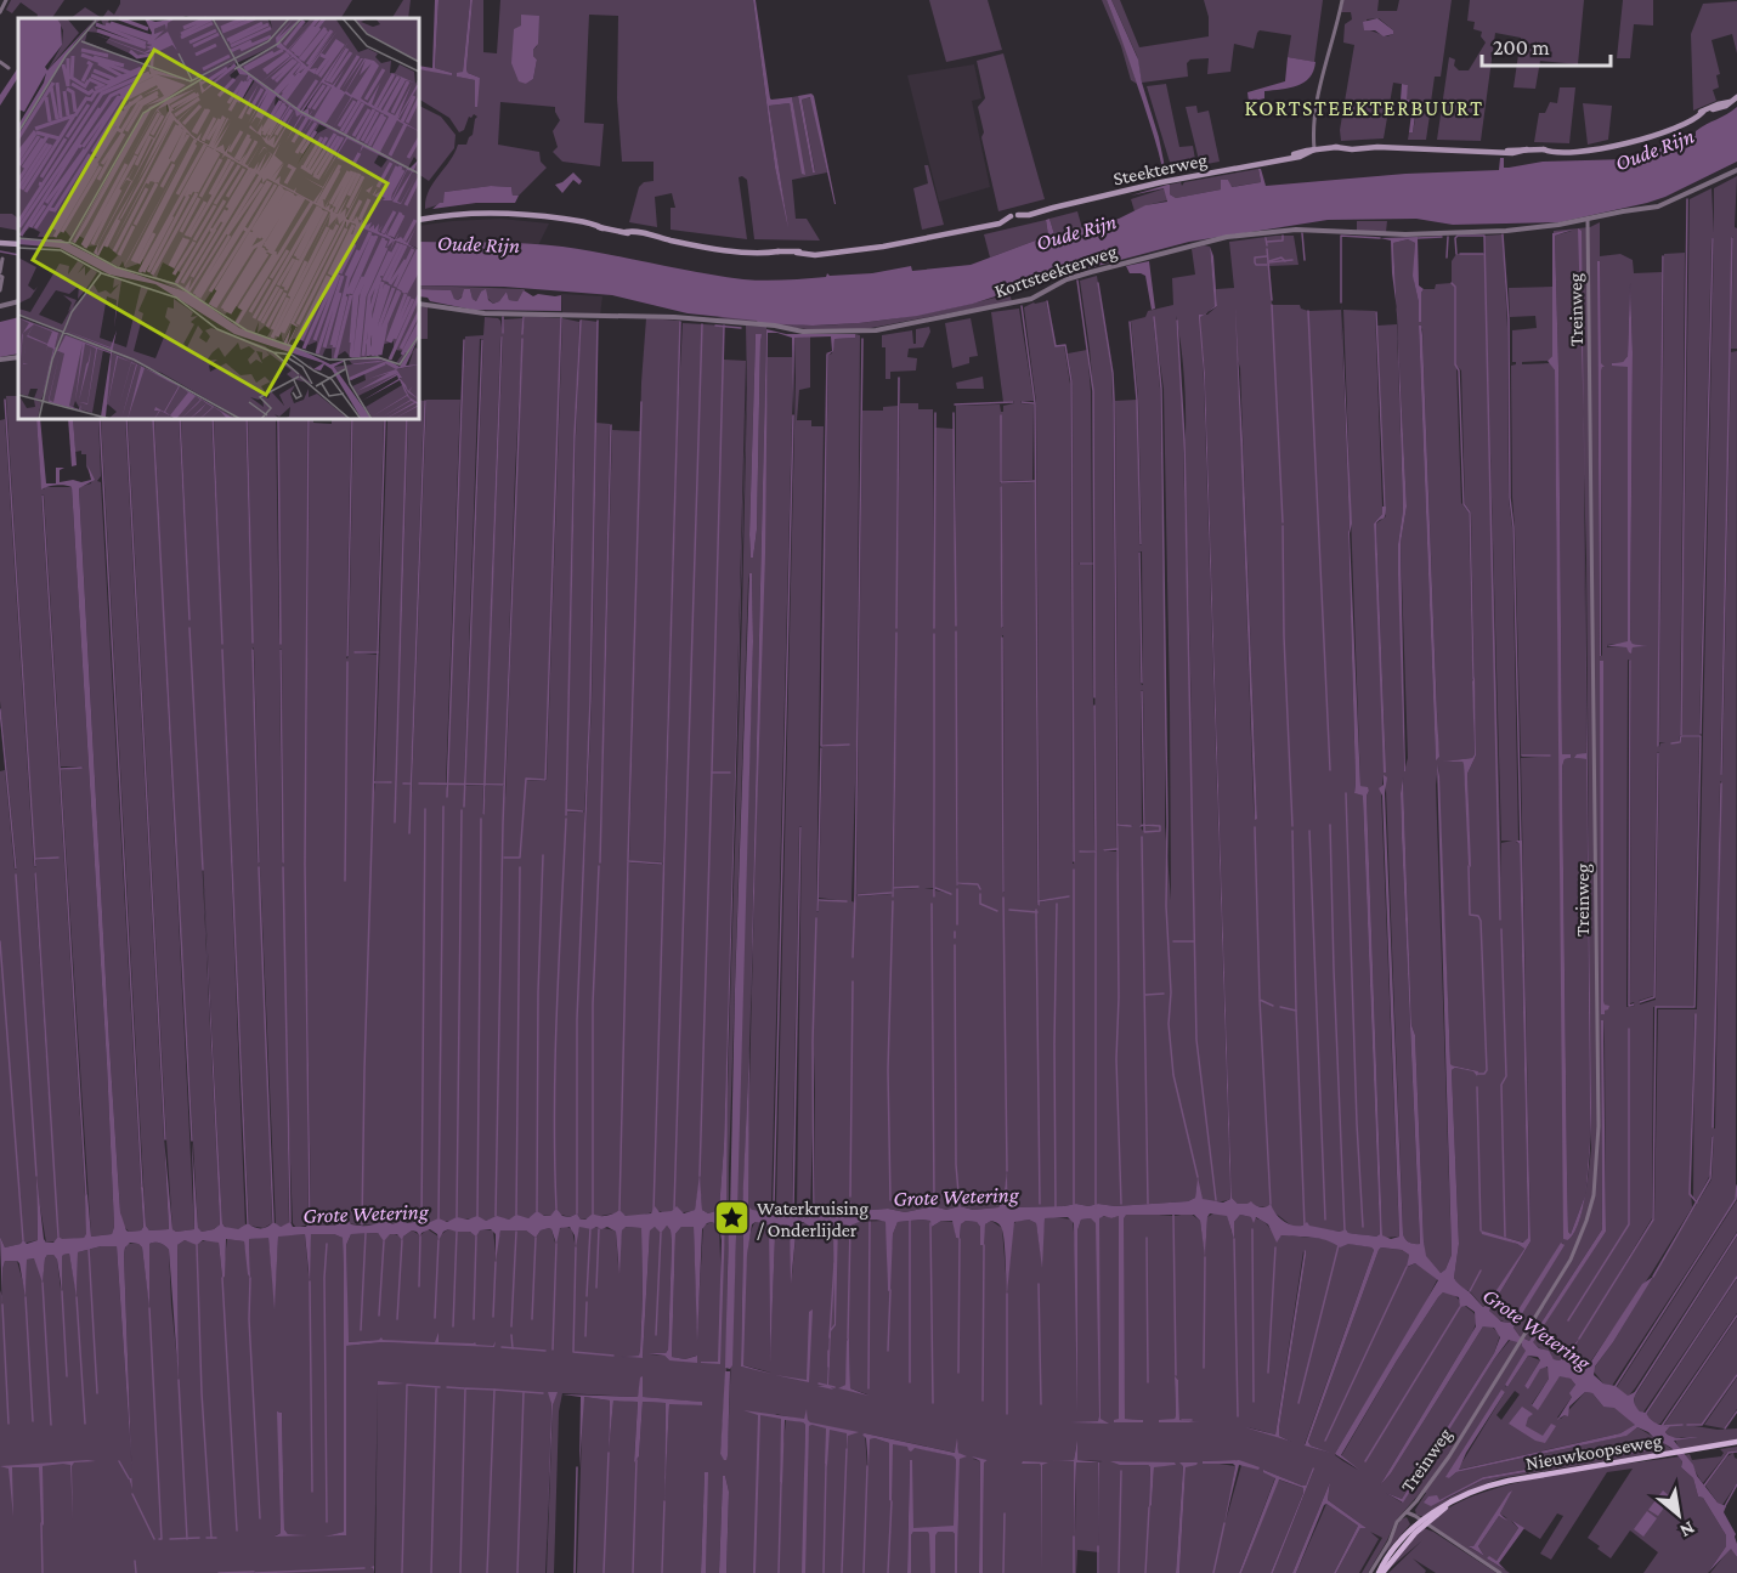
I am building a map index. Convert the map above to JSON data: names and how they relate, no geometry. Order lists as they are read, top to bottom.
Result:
{
  "streets": {
    "main road": ["Steekterweg", "Nieuwkoopseweg"],
    "street": ["Kortsteekterweg", "Treinweg"]
  },
  "crossings": [
    ["Kortsteekterweg", "Treinweg"],
    ["Treinweg", "Nieuwkoopseweg"]
  ],
  "districts": ["KORTSTEEKTERBUURT"],
  "water": ["Oude Rijn", "Grote Wetering"],
  "places": {
    "place": ["Waterkruising / Onderlijder"]
  },
  "scale_bar": "200 m",
  "north": "bottom right"
}
